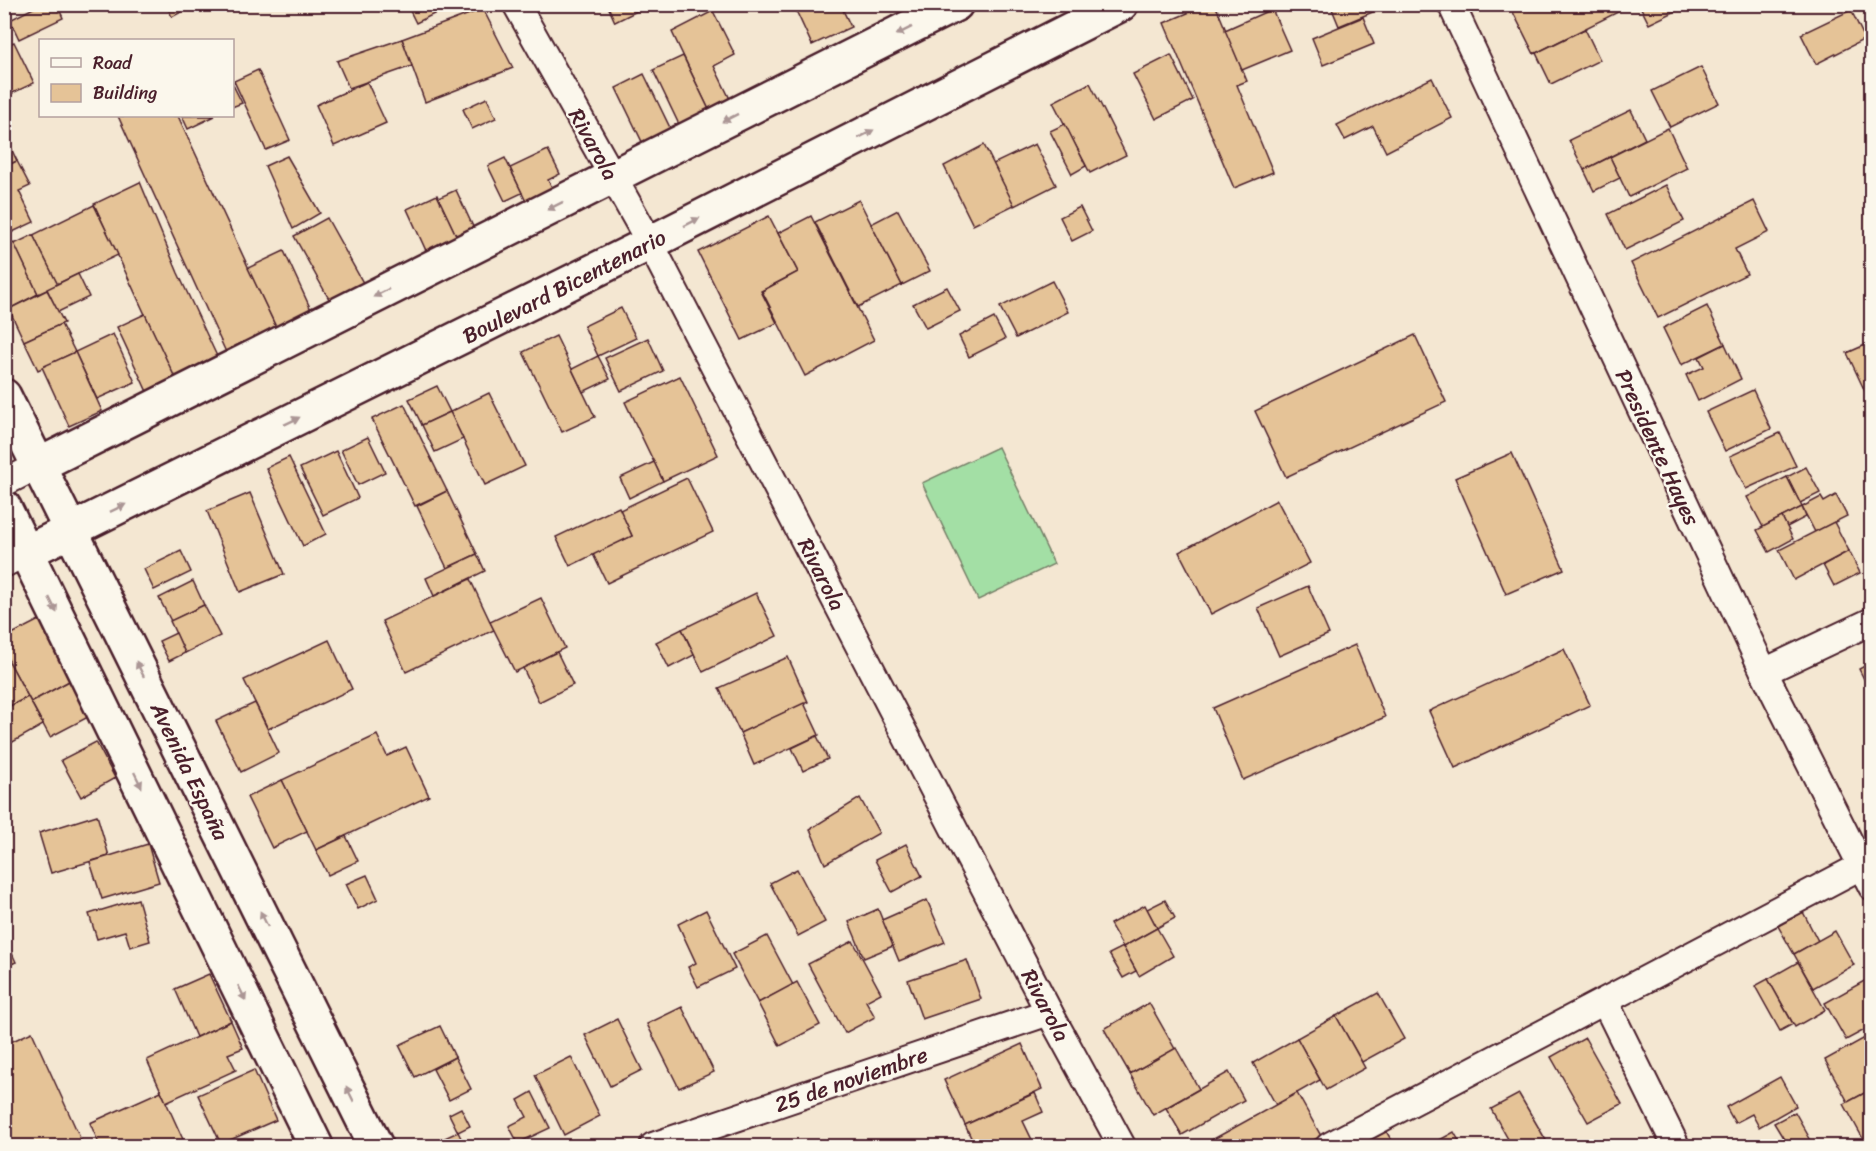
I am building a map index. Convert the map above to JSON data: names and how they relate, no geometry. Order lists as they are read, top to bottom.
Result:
{
  "streets": {
    "street": [
      "Rivarola",
      "Boulevard Bicentenario",
      "Presidente Hayes",
      "Avenida España",
      "25 de noviembre"
    ]
  },
  "crossings": [
    ["Rivarola", "Boulevard Bicentenario"],
    ["Rivarola", "25 de noviembre"],
    ["Boulevard Bicentenario", "Avenida España"]
  ],
  "legend": ["Road", "Building"]
}
